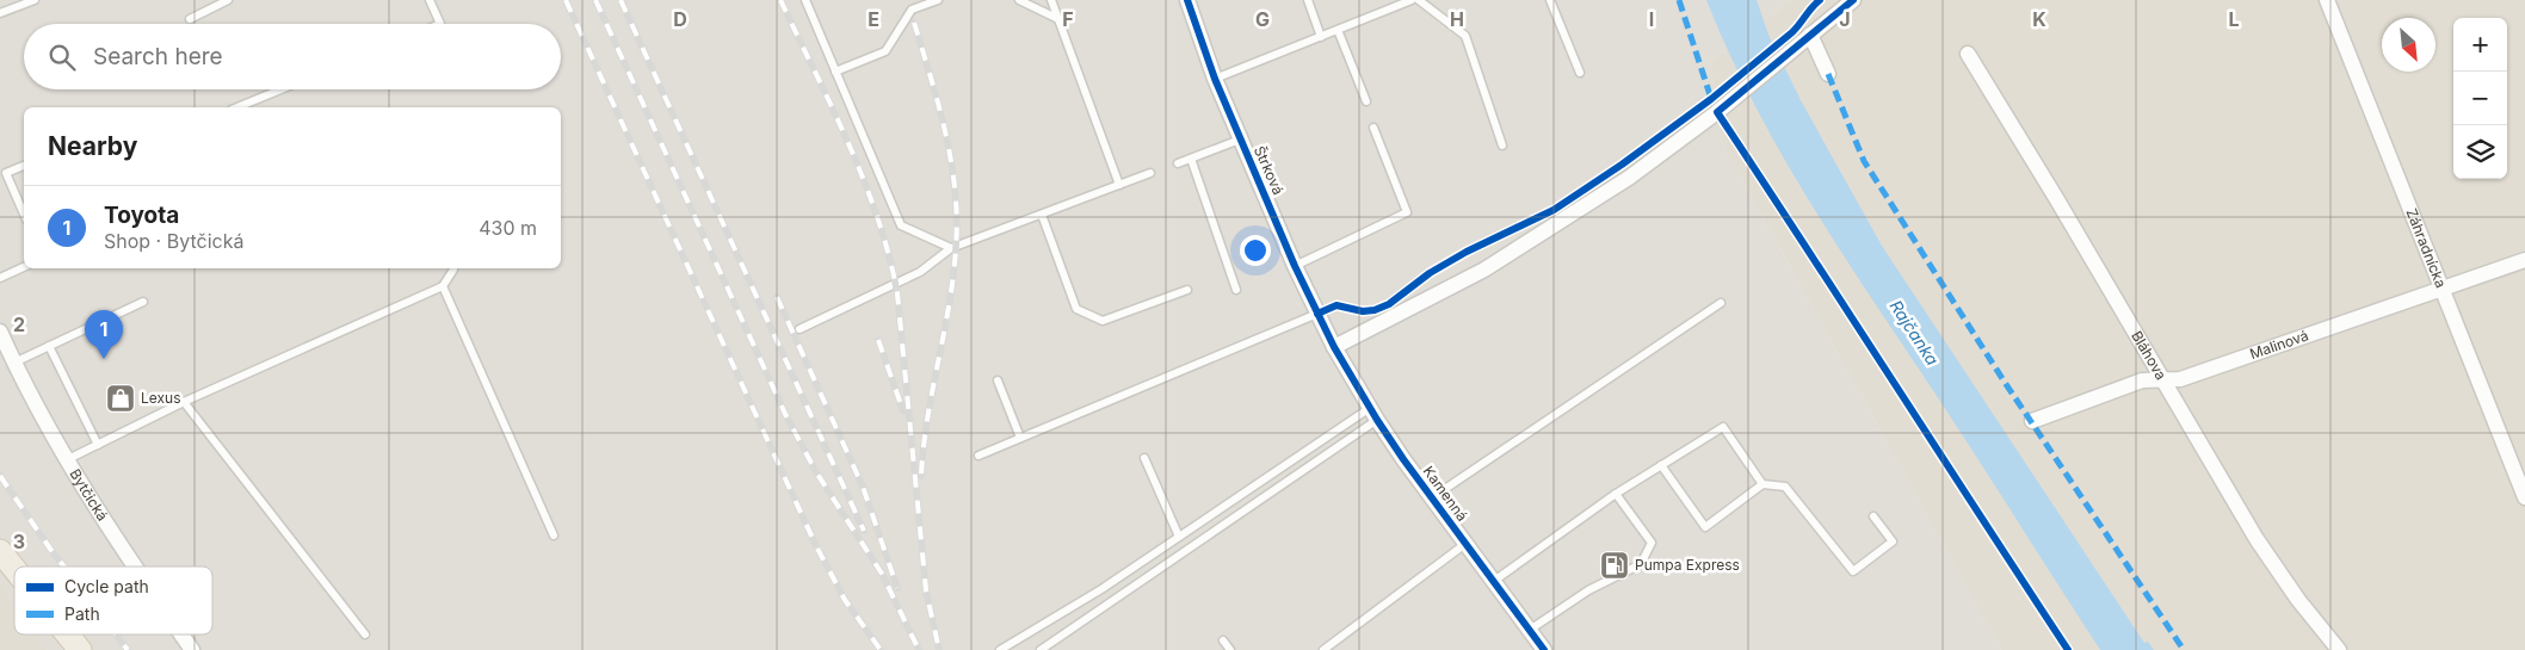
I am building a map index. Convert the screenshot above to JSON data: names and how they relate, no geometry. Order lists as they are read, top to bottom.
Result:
{
  "streets": {
    "street": [
      "Štrková",
      "Záhradnícka",
      "Malinová",
      "Bláhova",
      "Kamenná",
      "Bytčická"
    ]
  },
  "crossings": [
    ["Štrková", "Kamenná"],
    ["Záhradnícka", "Malinová"],
    ["Malinová", "Bláhova"]
  ],
  "water": ["Rajčanka"],
  "places": {
    "shop": ["Lexus"],
    "fuel station": ["Pumpa Express"]
  },
  "legend": ["Cycle path", "Path"],
  "north": "bottom right",
  "page": {
    "map_buttons": ["+", "−"],
    "search": "Search here",
    "heading": "Nearby",
    "list": [
      {
        "mark": "1",
        "name": "Toyota",
        "note": "Shop · Bytčická",
        "value": "430 m"
      }
    ],
    "pins": "1"
  },
  "grid": {
    "columns": [
      "D",
      "E",
      "F",
      "G",
      "H",
      "I",
      "J",
      "K",
      "L"
    ],
    "rows": ["2", "3"]
  }
}
